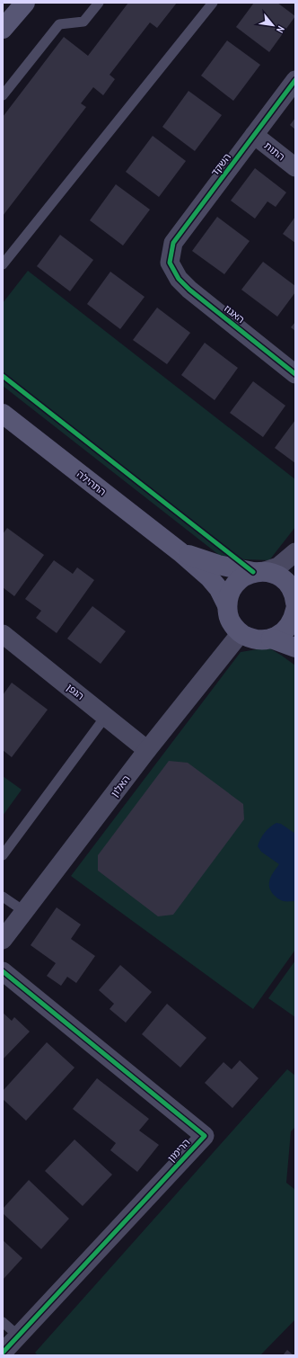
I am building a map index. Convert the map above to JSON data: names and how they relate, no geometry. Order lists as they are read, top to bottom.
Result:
{
  "streets": {
    "street": [
      "התות",
      "השקד",
      "האגוז",
      "התהילה",
      "הגפן",
      "האלון",
      "הרימון"
    ]
  },
  "crossings": [
    ["התות", "השקד"],
    ["השקד", "האגוז"],
    ["התהילה", "האלון"],
    ["הגפן", "האלון"]
  ],
  "north": "bottom right"
}
